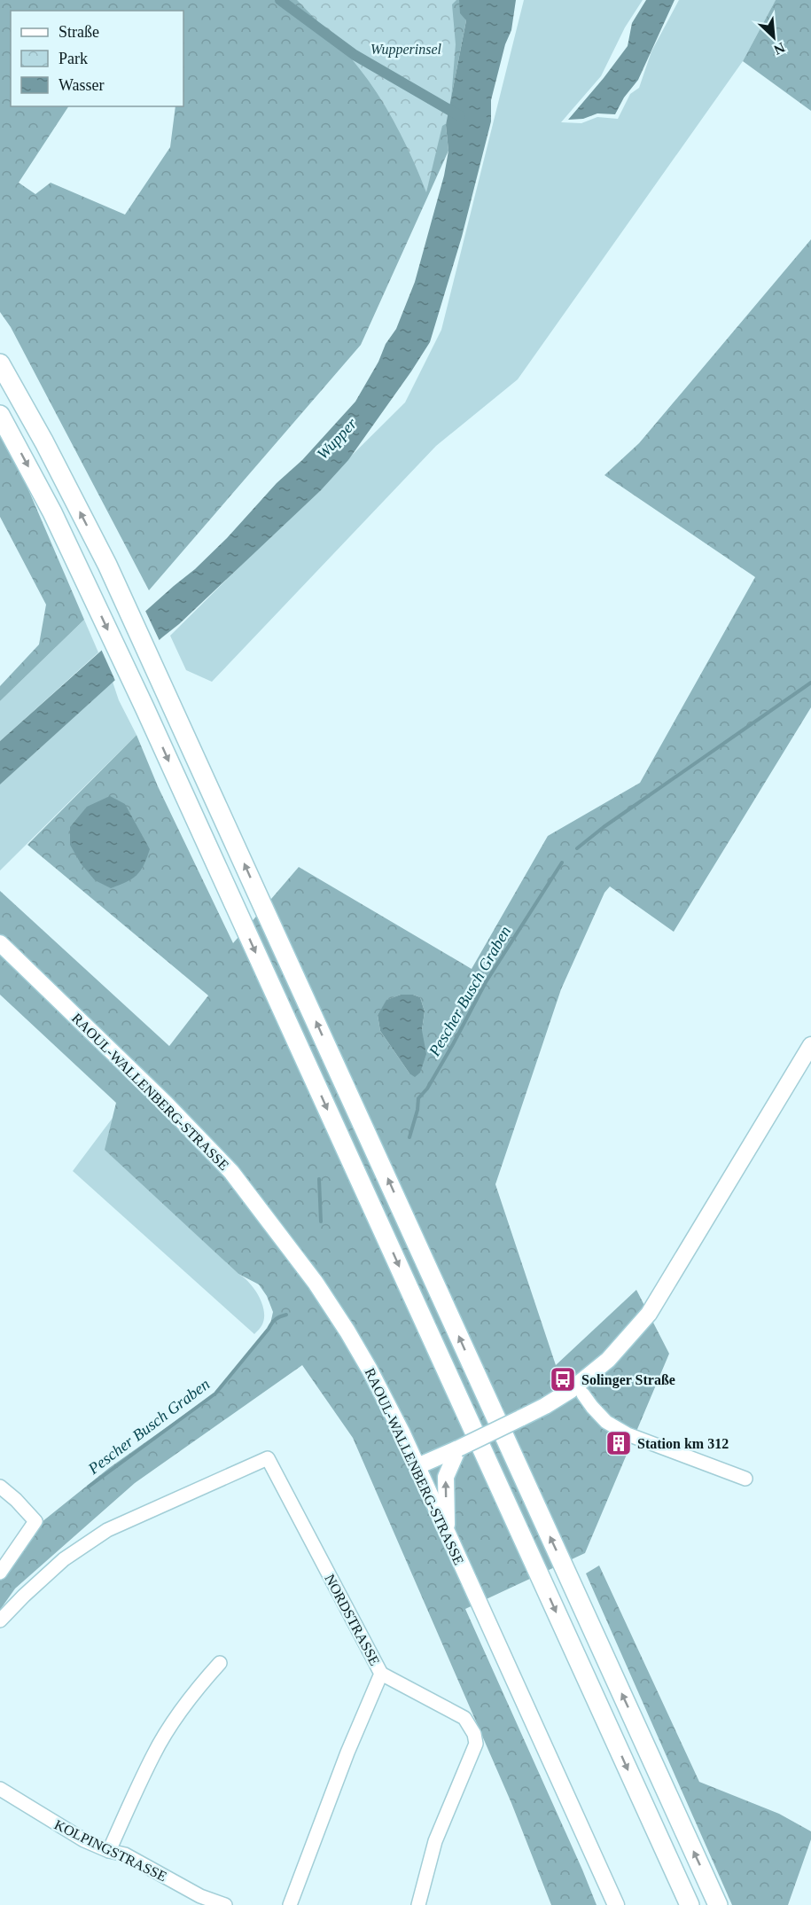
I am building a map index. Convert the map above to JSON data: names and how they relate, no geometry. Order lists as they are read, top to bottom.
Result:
{
  "streets": {
    "main road": ["RAOUL-WALLENBERG-STRASSE"],
    "street": ["NORDSTRASSE", "KOLPINGSTRASSE"]
  },
  "water": ["Wupper", "Pescher Busch Graben"],
  "parks": ["Wupperinsel"],
  "places": {
    "bus stop": ["Solinger Straße"],
    "building": ["Station km 312"]
  },
  "legend": ["Straße", "Park", "Wasser"],
  "north": "bottom right"
}
